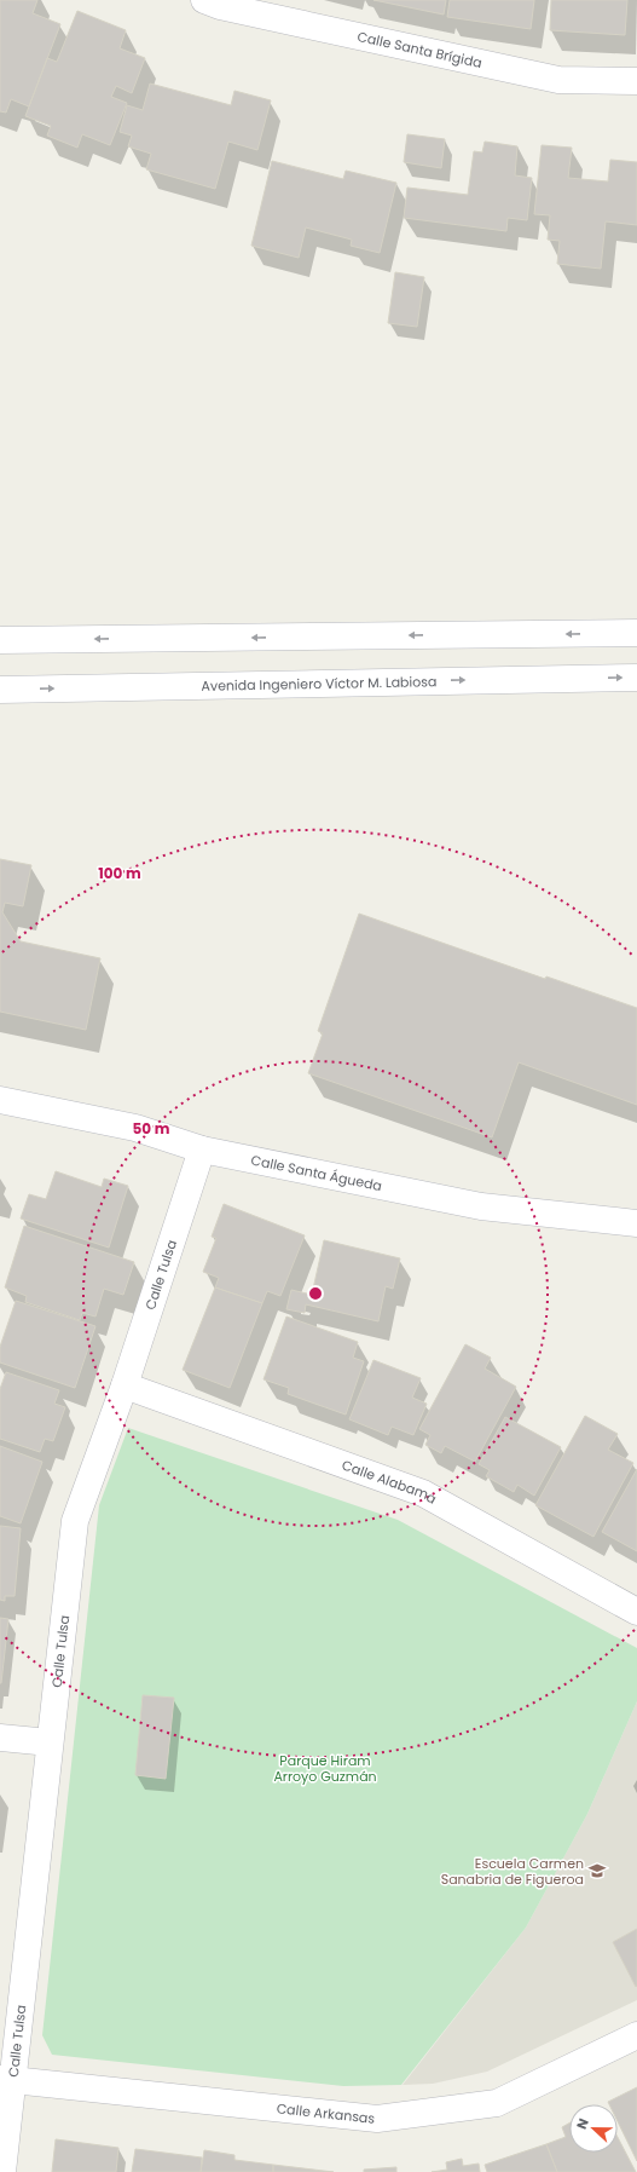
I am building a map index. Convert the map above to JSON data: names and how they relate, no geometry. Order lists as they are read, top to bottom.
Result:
{
  "streets": {
    "street": [
      "Calle Santa Brígida",
      "Avenida Ingeniero Víctor M. Labiosa",
      "Calle Santa Águeda",
      "Calle Tulsa",
      "Calle Alabama",
      "Calle Arkansas"
    ]
  },
  "crossings": [
    ["Calle Santa Águeda", "Calle Tulsa"],
    ["Calle Tulsa", "Calle Alabama"],
    ["Calle Tulsa", "Calle Arkansas"]
  ],
  "parks": ["Parque Hiram Arroyo Guzmán"],
  "places": {
    "school or university": ["Escuela Carmen Sanabria de Figueroa"]
  },
  "north": "left",
  "rings": ["100 m", "50 m"]
}
